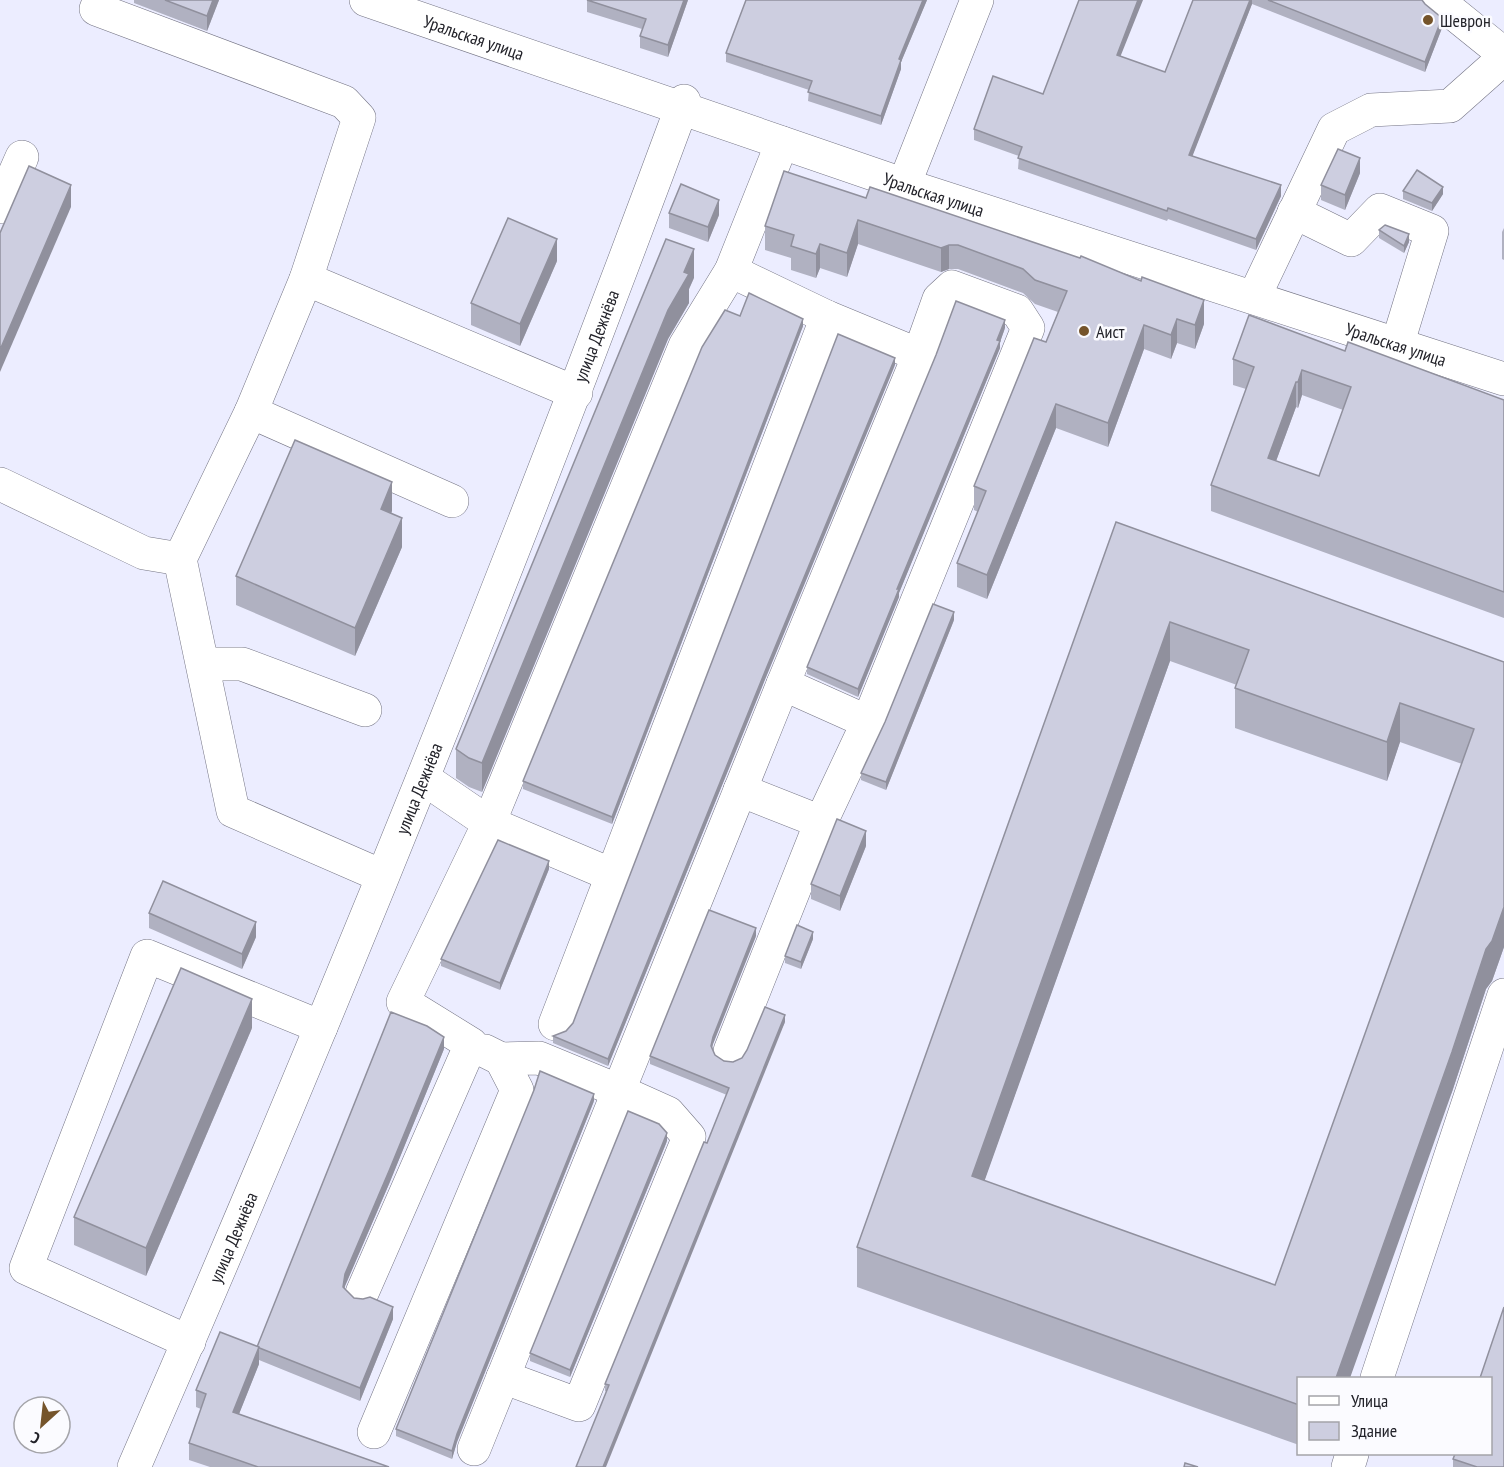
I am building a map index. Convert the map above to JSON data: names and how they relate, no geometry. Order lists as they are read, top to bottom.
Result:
{
  "streets": {
    "main road": ["Уральская улица", "улица Дежнёва"]
  },
  "crossings": [
    ["Уральская улица", "улица Дежнёва"]
  ],
  "places": ["Шеврон", "Аист"],
  "legend": ["Улица", "Здание"],
  "north": "bottom left"
}
